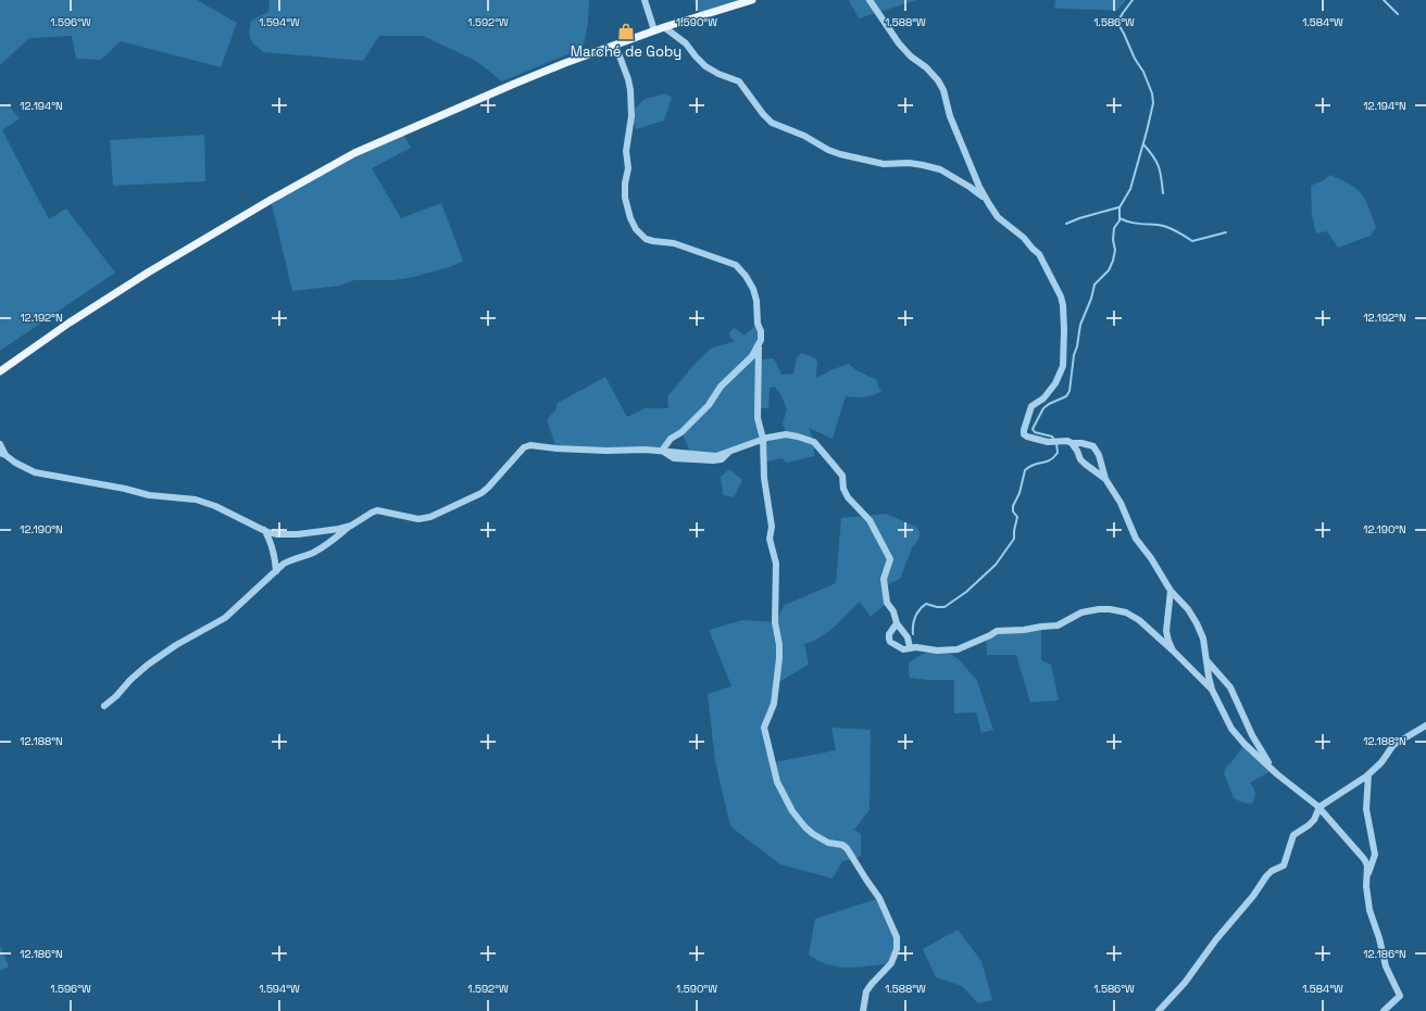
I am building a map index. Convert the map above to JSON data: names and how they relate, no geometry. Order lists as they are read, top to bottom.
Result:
{
  "places": {
    "shop": ["Marché de Goby"]
  },
  "coordinates": [
    "1.596°W",
    "1.594°W",
    "1.592°W",
    "1.590°W",
    "1.588°W",
    "1.586°W",
    "1.584°W",
    "12.194°N",
    "12.192°N",
    "12.190°N",
    "12.188°N",
    "12.186°N"
  ]
}
